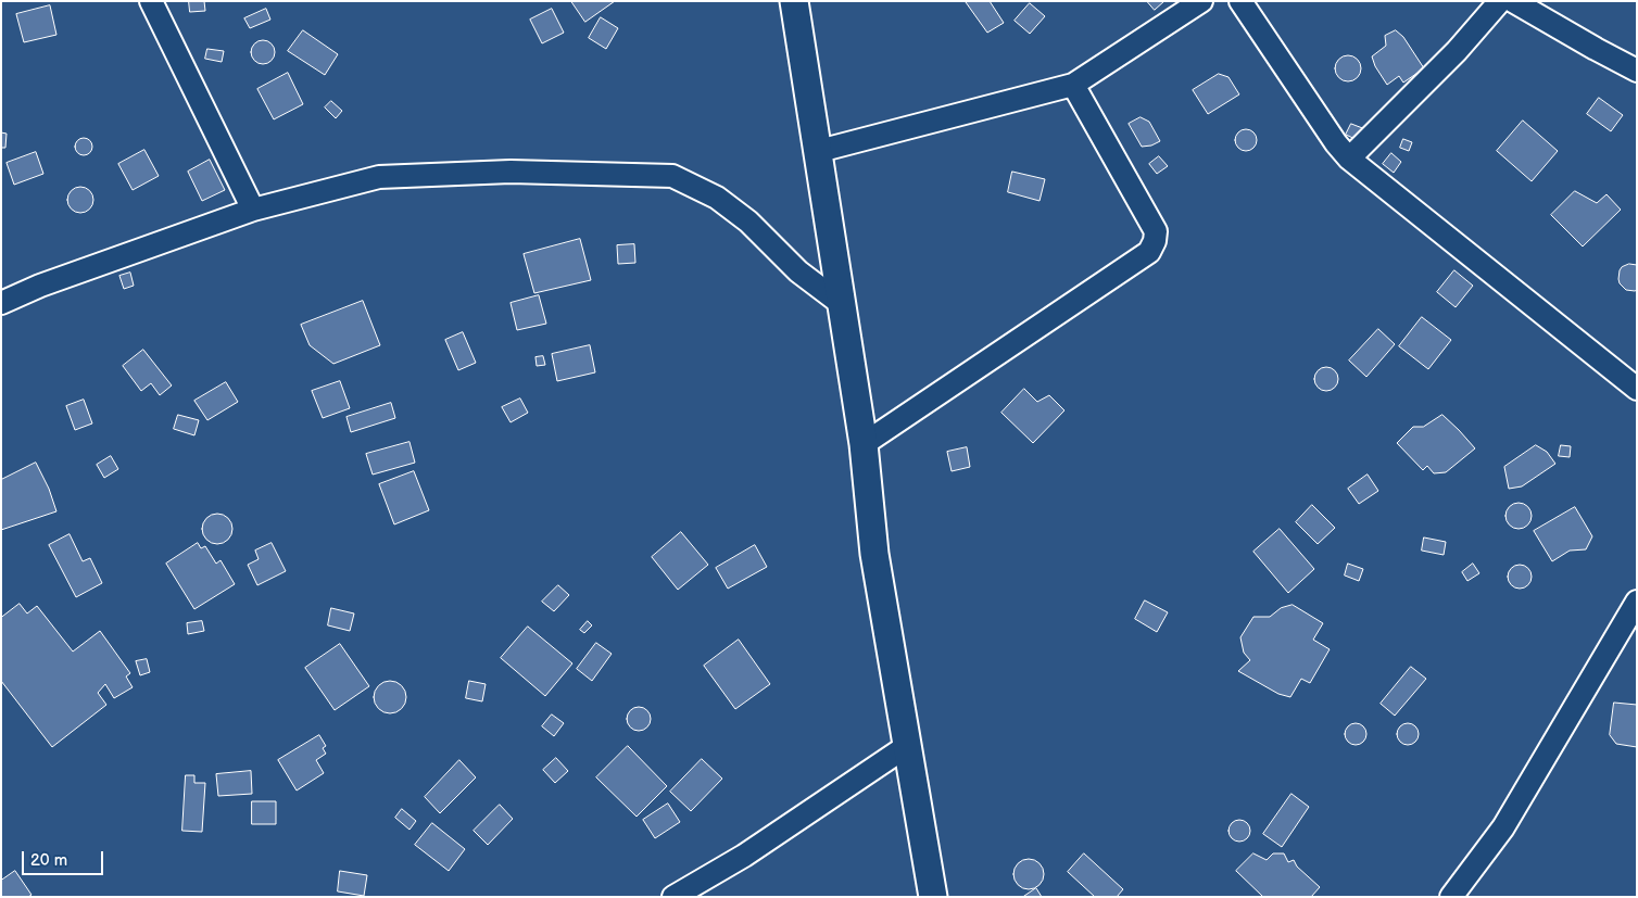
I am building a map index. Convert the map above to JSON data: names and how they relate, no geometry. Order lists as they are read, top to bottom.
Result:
{
  "scale_bar": "20 m"
}
